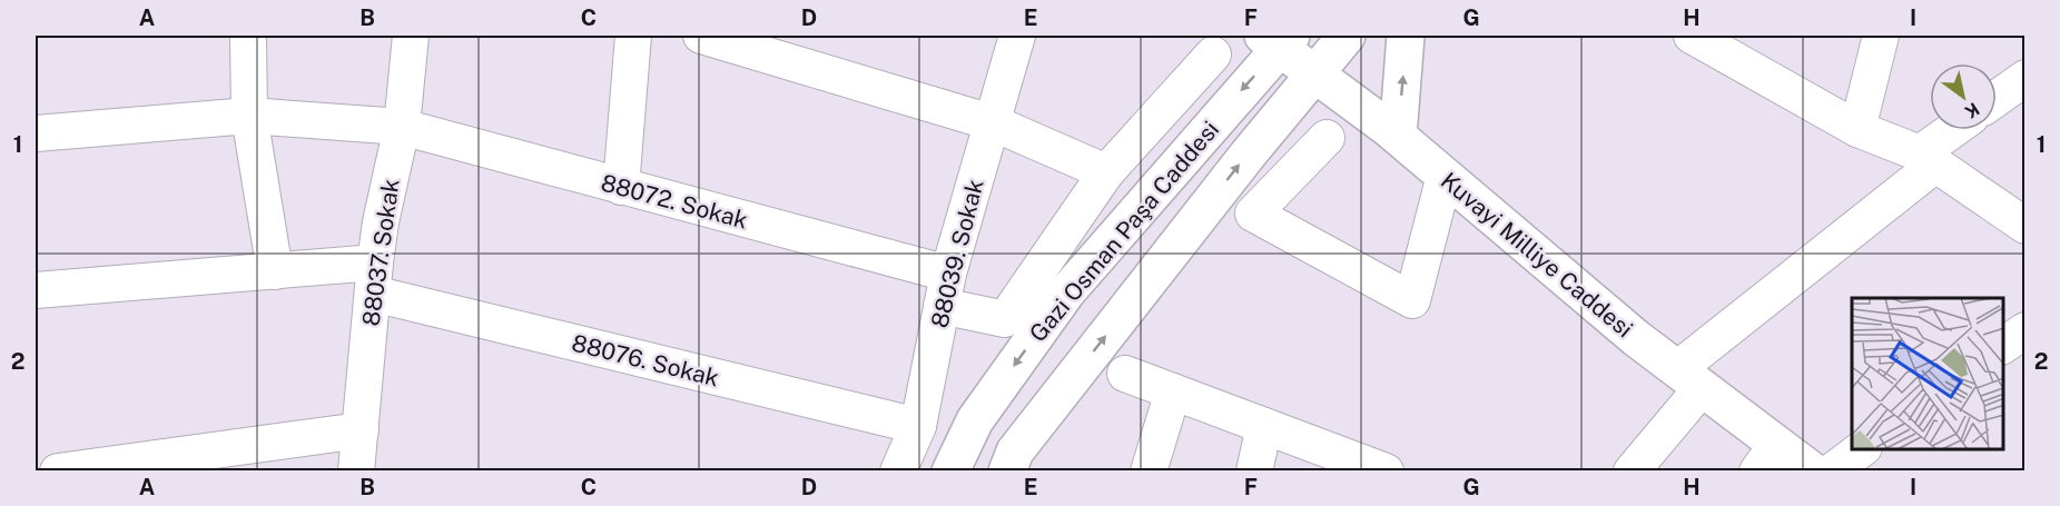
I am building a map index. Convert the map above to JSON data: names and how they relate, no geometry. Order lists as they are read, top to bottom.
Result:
{
  "streets": {
    "main road": ["Gazi Osman Paşa Caddesi", "Kuvayi Milliye Caddesi"],
    "street": [
      "88072. Sokak",
      "88037. Sokak",
      "88039. Sokak",
      "88076. Sokak"
    ]
  },
  "crossings": [
    ["88072. Sokak", "88037. Sokak"],
    ["88072. Sokak", "88039. Sokak"],
    ["Gazi Osman Paşa Caddesi", "Kuvayi Milliye Caddesi"],
    ["88037. Sokak", "88076. Sokak"],
    ["88039. Sokak", "88076. Sokak"]
  ],
  "north": "bottom right",
  "grid": {
    "columns": [
      "A",
      "B",
      "C",
      "D",
      "E",
      "F",
      "G",
      "H",
      "I"
    ],
    "rows": ["1", "2"]
  }
}
